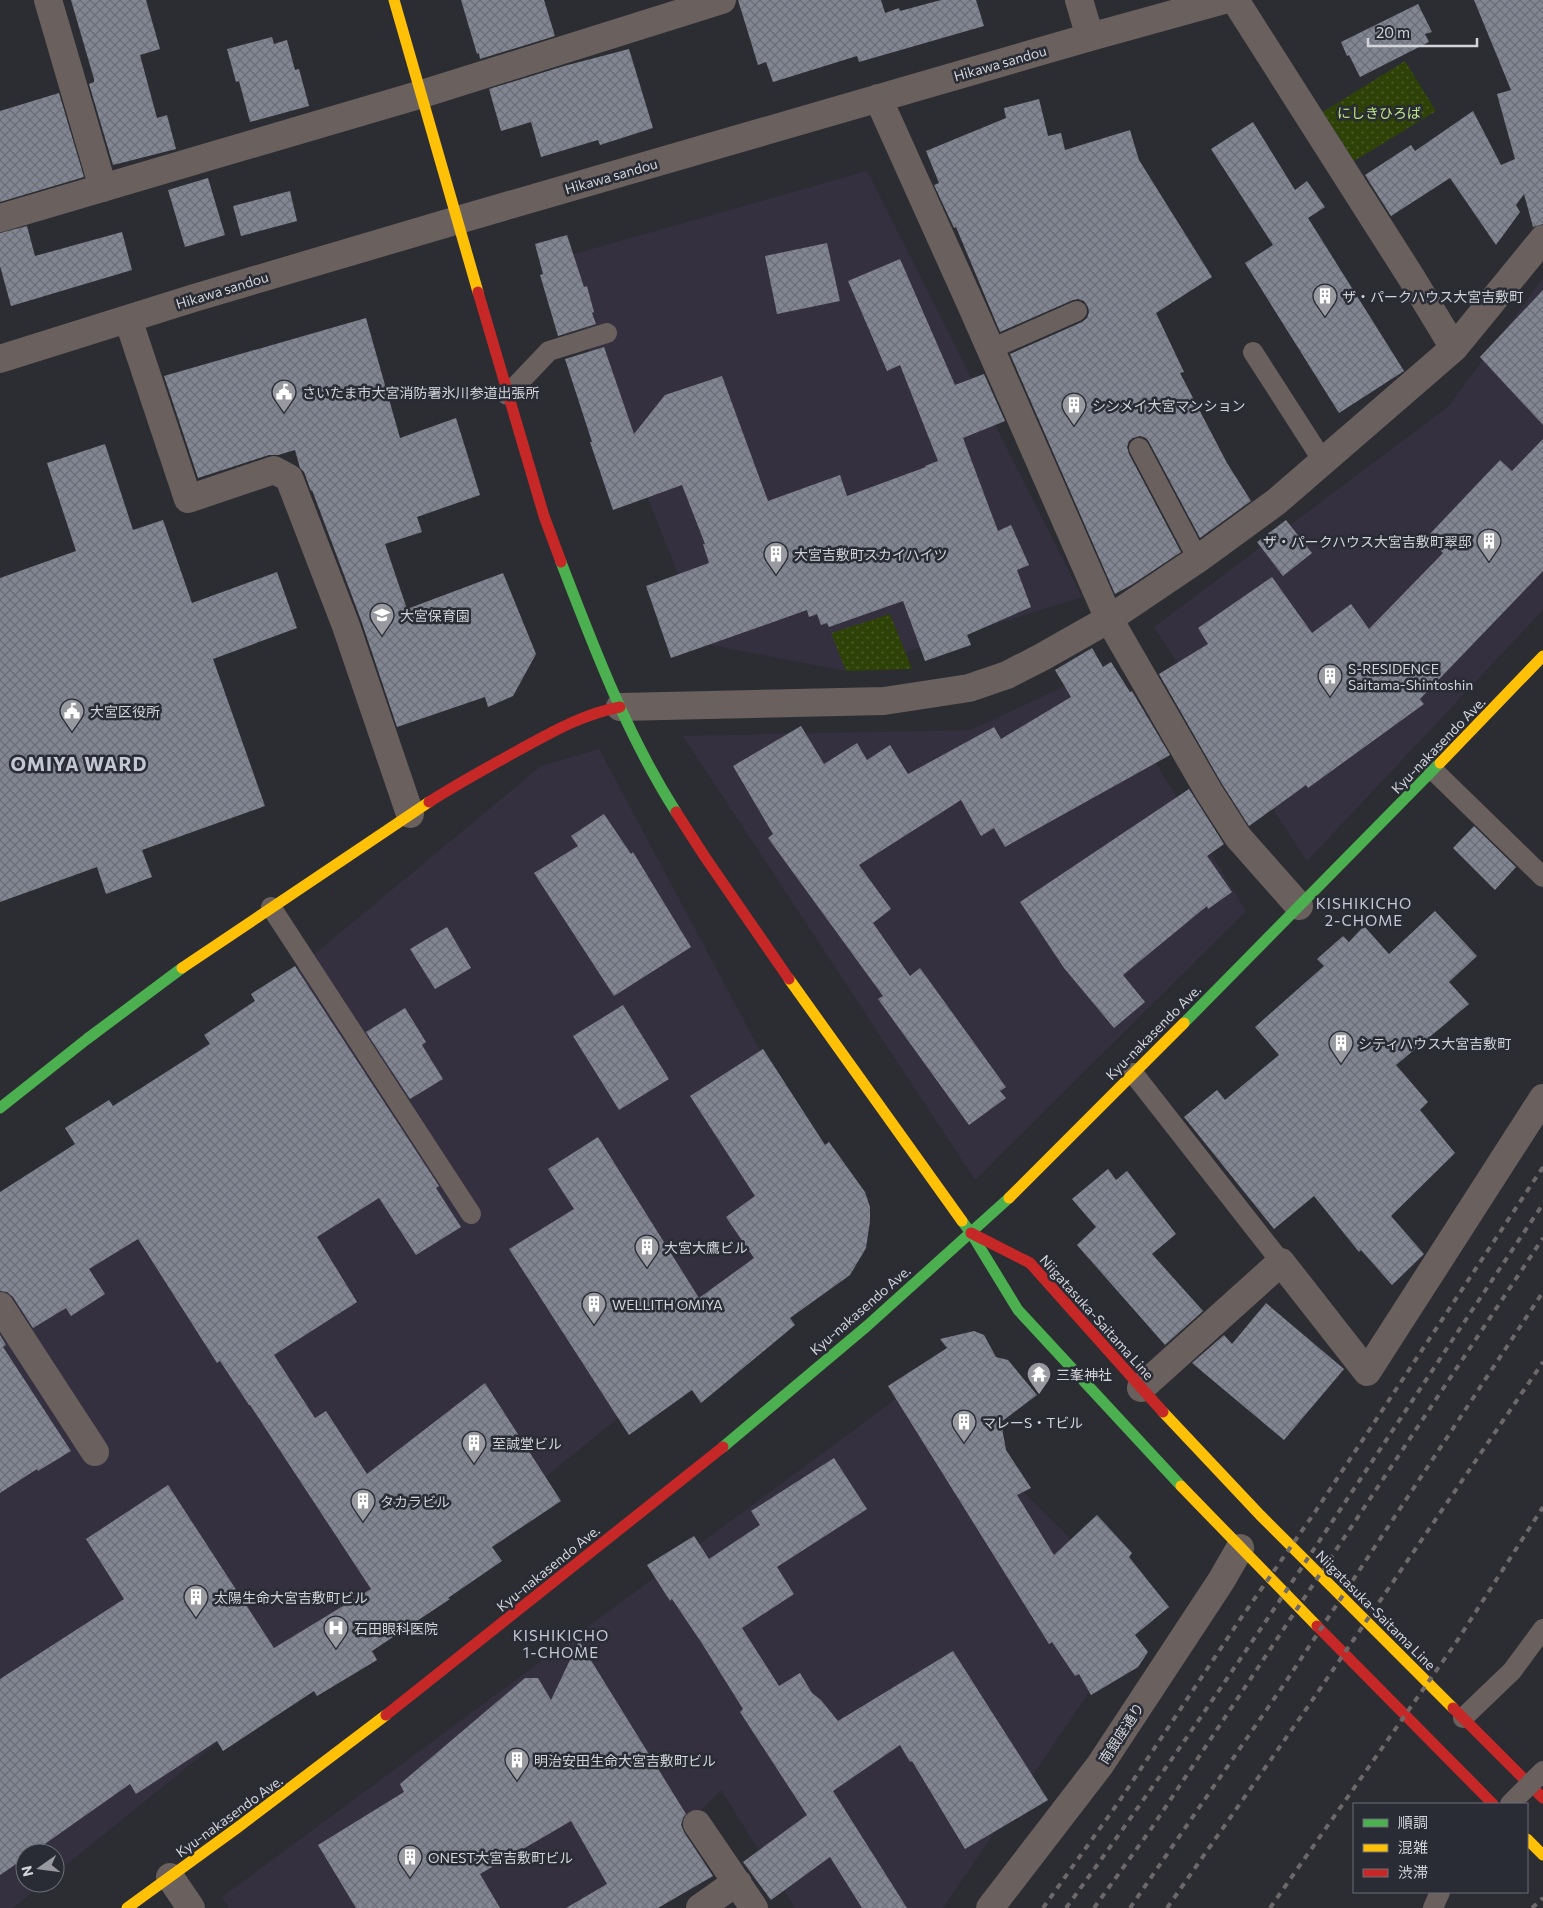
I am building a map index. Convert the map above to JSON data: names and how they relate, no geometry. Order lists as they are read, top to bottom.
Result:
{
  "streets": {
    "main road": ["Kyu-nakasendo Ave.", "Niigatasuka-Saitama Line"],
    "street": ["Hikawa sandou", "南銀座通り"]
  },
  "crossings": [
    ["Kyu-nakasendo Ave.", "Niigatasuka-Saitama Line"]
  ],
  "districts": ["OMIYA WARD", "KISHIKICHO 2-CHOME", "KISHIKICHO 1-CHOME"],
  "parks": ["にしきひろば"],
  "places": {
    "building": [
      "ザ・パークハウス大宮吉敷町",
      "シンメイ大宮マンション",
      "ザ・パークハウス大宮吉敷町翠邸",
      "大宮吉敷町スカイハイツ",
      "S-RESIDENCE Saitama-Shintoshin",
      "シティハウス大宮吉敷町",
      "大宮大鷹ビル",
      "WELLITH OMIYA",
      "マレーS・Tビル",
      "至誠堂ビル",
      "タカラビル",
      "太陽生命大宮吉敷町ビル",
      "明治安田生命大宮吉敷町ビル",
      "ONEST大宮吉敷町ビル"
    ],
    "public building": ["さいたま市大宮消防署氷川参道出張所", "大宮区役所"],
    "school or university": ["大宮保育園"],
    "temple": ["三峯神社"],
    "hospital": ["石田眼科医院"]
  },
  "legend": ["順調", "混雑", "渋滞"],
  "scale_bar": "20 m",
  "north": "left"
}
